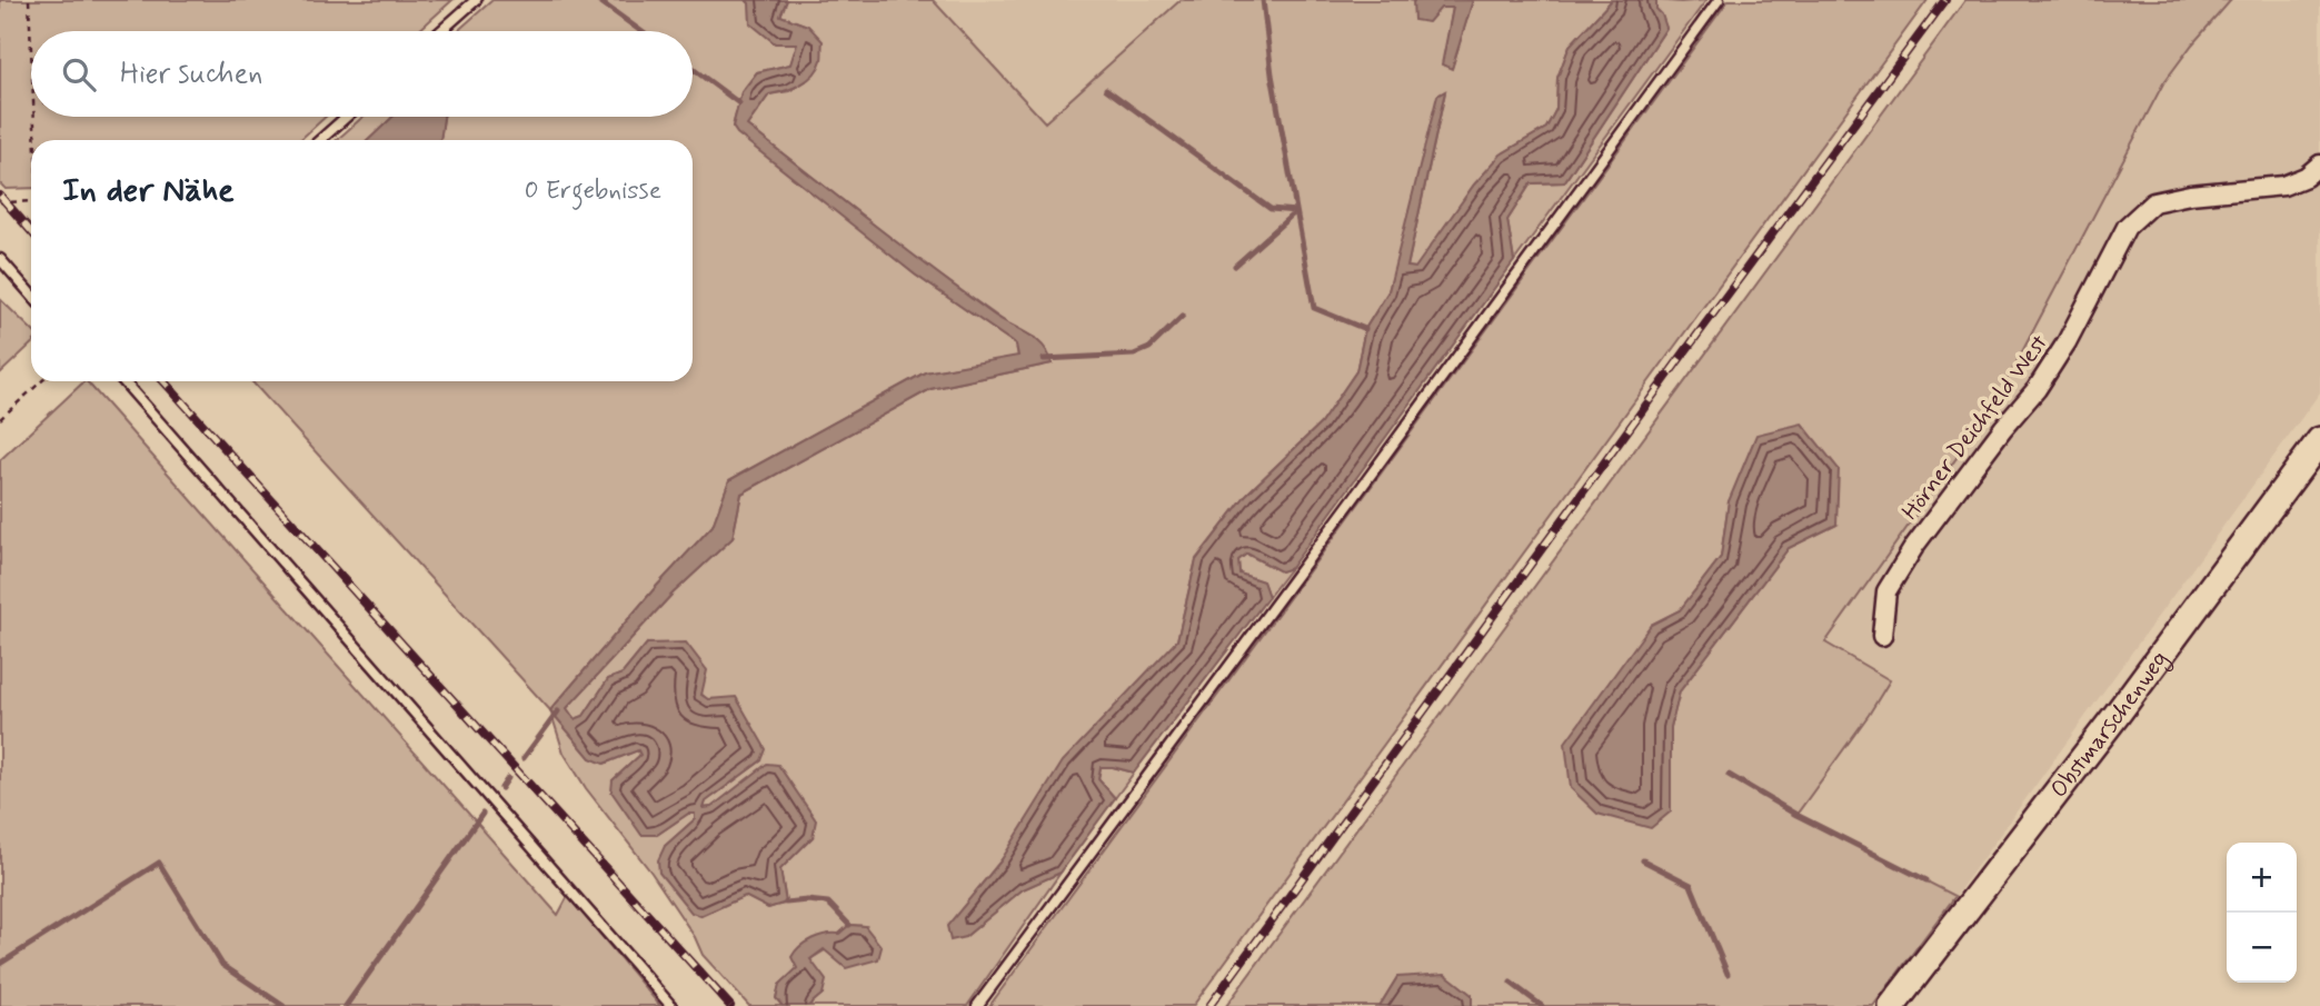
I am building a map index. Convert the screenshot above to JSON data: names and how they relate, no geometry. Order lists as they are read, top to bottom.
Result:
{
  "streets": {
    "main road": ["Obstmarschenweg"],
    "street": ["Hörner Deichfeld West"]
  },
  "page": {
    "search": "Hier suchen",
    "heading": ["In der Nähe", "0 Ergebnisse"],
    "map_buttons": ["+", "−"]
  }
}
